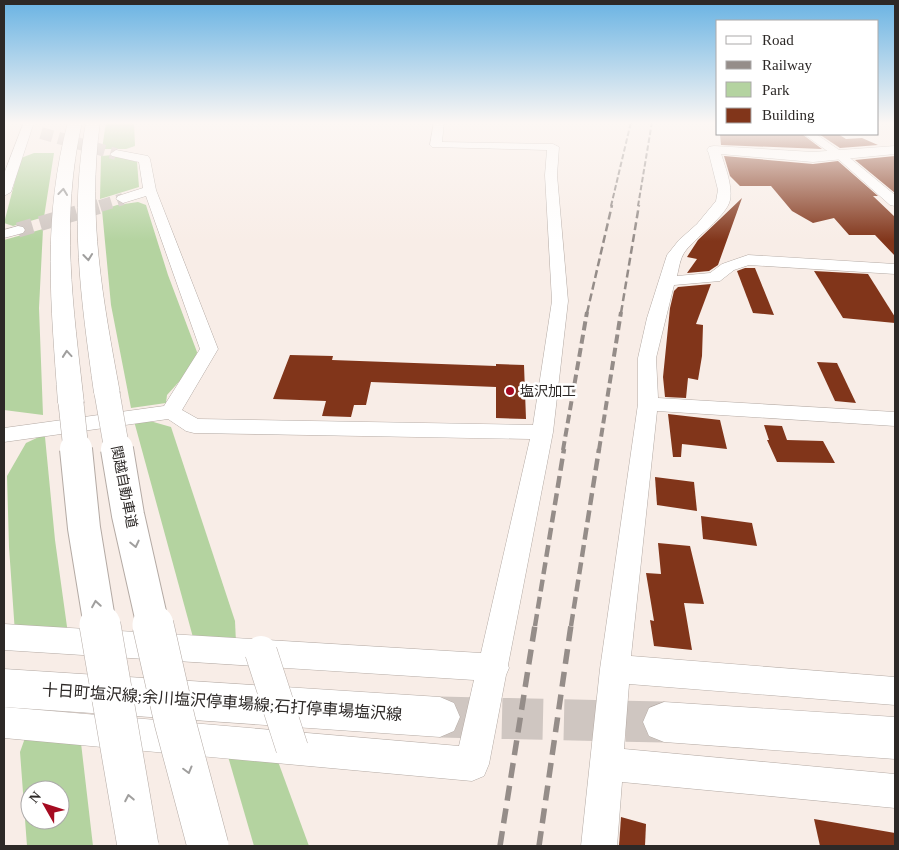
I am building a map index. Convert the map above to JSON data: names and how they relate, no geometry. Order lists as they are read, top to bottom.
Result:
{
  "streets": {
    "main road": ["関越自動車道", "十日町塩沢線;余川塩沢停車場線;石打停車場塩沢線"]
  },
  "places": ["塩沢加工"],
  "legend": [
    "Road",
    "Railway",
    "Park",
    "Building"
  ],
  "north": "top left"
}
